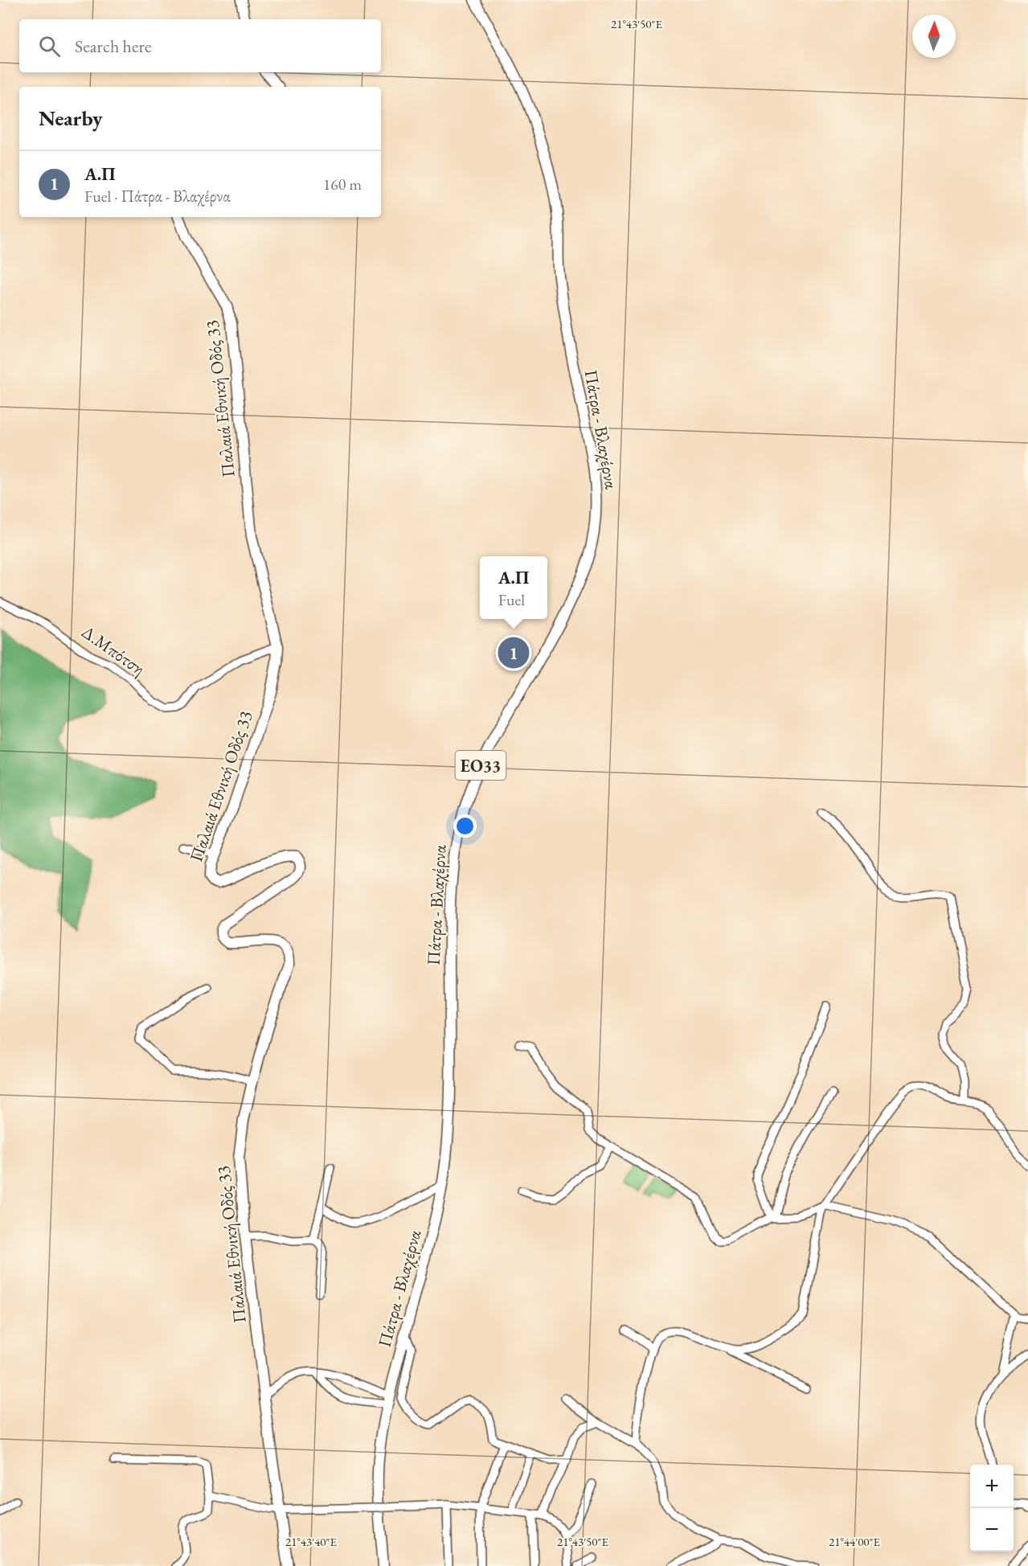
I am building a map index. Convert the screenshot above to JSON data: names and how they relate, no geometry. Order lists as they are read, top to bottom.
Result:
{
  "streets": {
    "main road": ["Παλαιά Εθνική Οδός 33", "Πάτρα - Βλαχέρνα", "ΕΟ33"],
    "street": ["Δ.Μπότση"]
  },
  "crossings": [
    ["Παλαιά Εθνική Οδός 33", "Δ.Μπότση"]
  ],
  "north": "top",
  "page": {
    "search": "Search here",
    "heading": "Nearby",
    "list": [
      {
        "mark": "1",
        "name": "Α.Π",
        "note": "Fuel · Πάτρα - Βλαχέρνα",
        "value": "160 m"
      }
    ],
    "popup": ["Α.Π", "Fuel"],
    "pins": "1",
    "map_buttons": ["+", "−"]
  },
  "coordinates": ["21°43'50\"E", "21°43'40\"E", "21°44'00\"E"]
}
